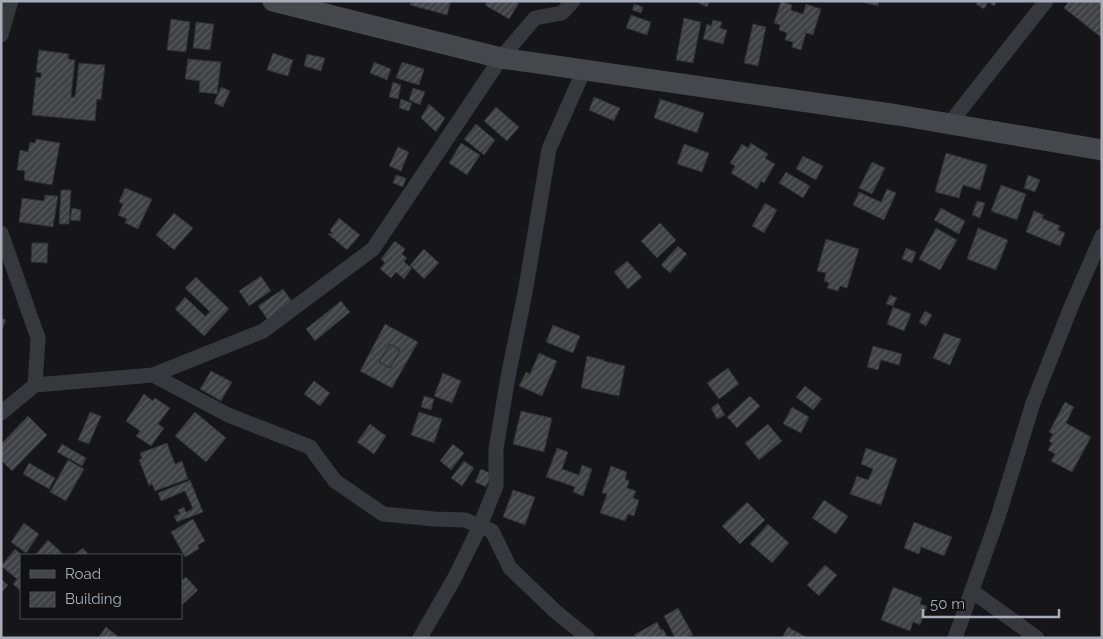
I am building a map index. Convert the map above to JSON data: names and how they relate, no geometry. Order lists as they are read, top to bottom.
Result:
{
  "legend": ["Road", "Building"],
  "scale_bar": "50 m"
}
